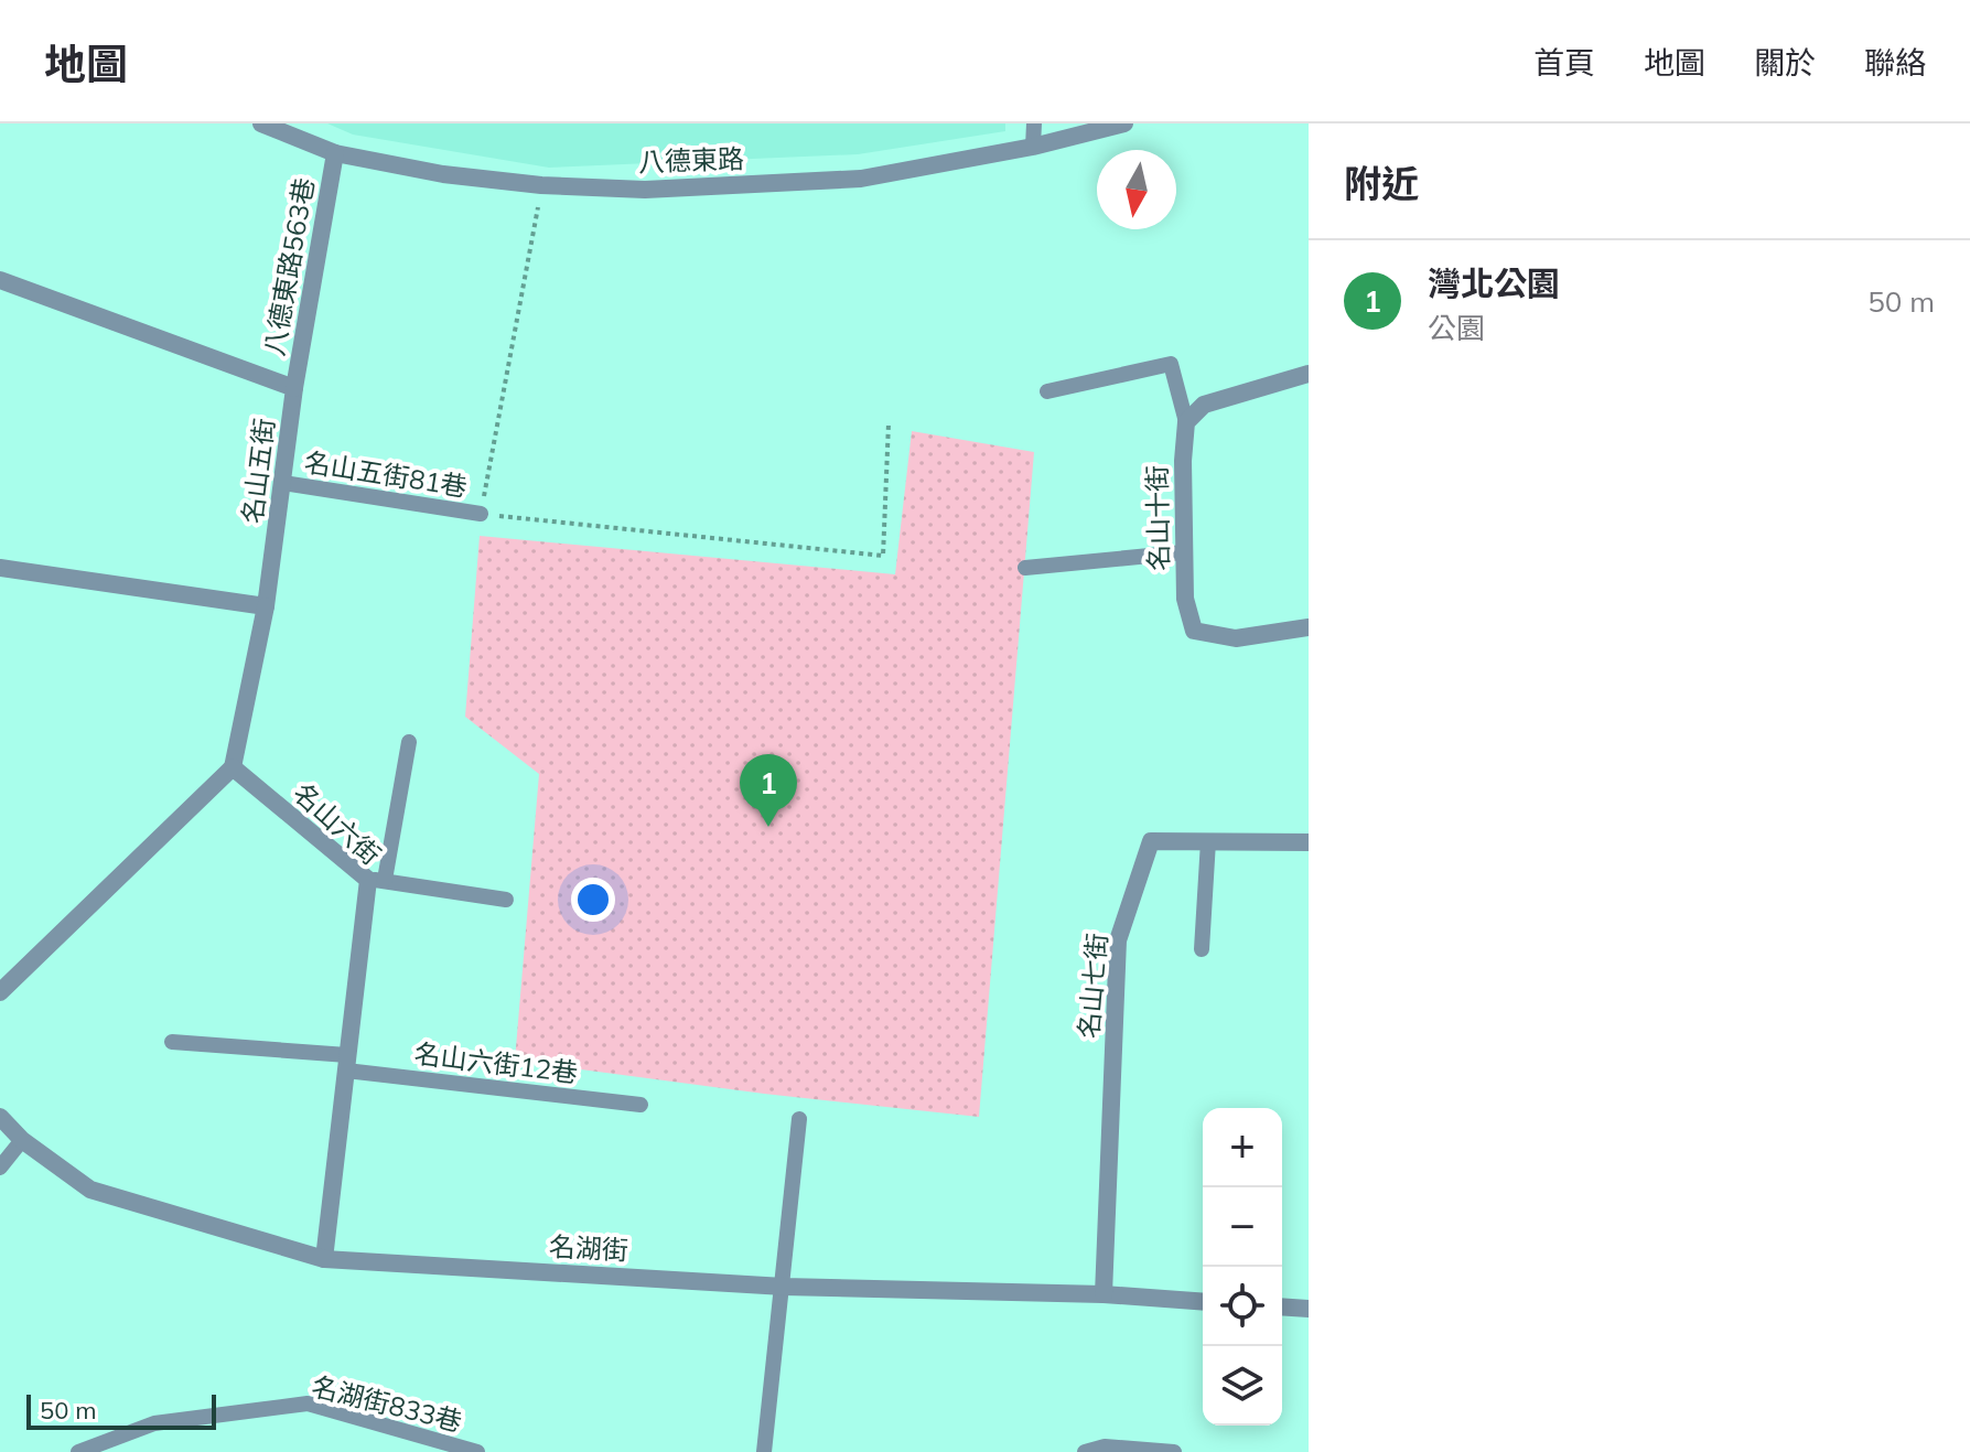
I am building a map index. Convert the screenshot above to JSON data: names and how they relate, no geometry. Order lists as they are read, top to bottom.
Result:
{
  "streets": {
    "street": [
      "八德東路",
      "八德東路563巷",
      "名山五街",
      "名山十街",
      "名山六街",
      "名山七街",
      "名湖街"
    ],
    "lane": ["名山五街81巷", "名山六街12巷", "名湖街833巷"]
  },
  "crossings": [
    ["八德東路", "八德東路563巷"],
    ["八德東路563巷", "名山五街"],
    ["名山五街", "名山五街81巷"],
    ["名山五街", "名山六街"],
    ["名山六街", "名山六街12巷"],
    ["名山六街", "名湖街"],
    ["名山七街", "名湖街"]
  ],
  "scale_bar": "50 m",
  "north": "bottom",
  "page": {
    "header": "地圖",
    "nav": [
      "首頁",
      "地圖",
      "關於",
      "聯絡"
    ],
    "heading": "附近",
    "list": [
      {
        "mark": "1",
        "name": "灣北公園",
        "note": "公園",
        "value": "50 m"
      }
    ],
    "pins": "1",
    "map_buttons": ["+", "−"],
    "scale": "50 m"
  }
}
